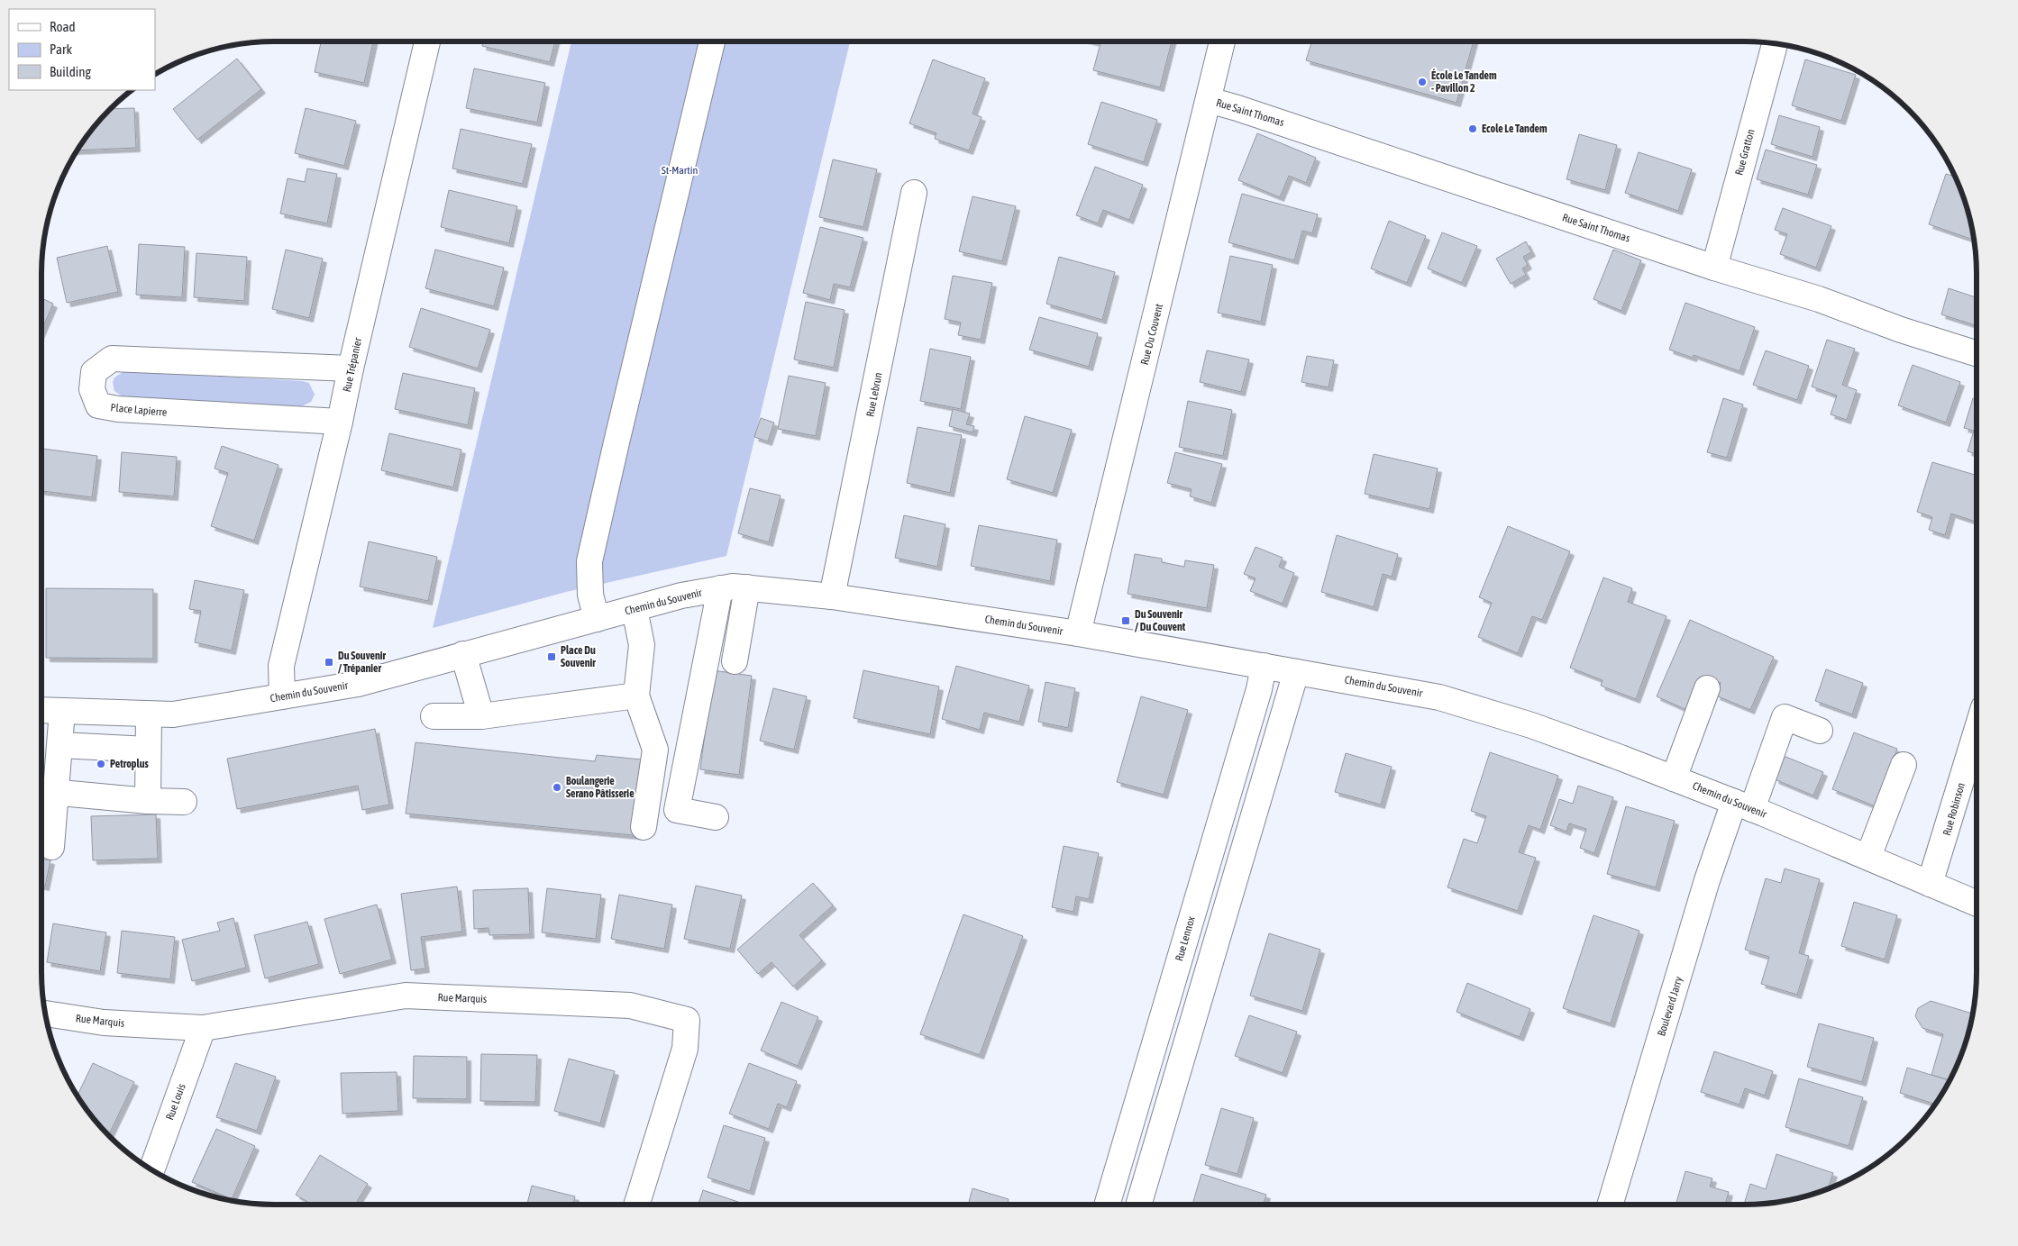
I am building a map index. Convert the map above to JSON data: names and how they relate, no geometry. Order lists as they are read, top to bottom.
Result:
{
  "streets": {
    "street": [
      "Rue Saint Thomas",
      "Rue Gratton",
      "Rue Du Couvent",
      "Rue Trépanier",
      "Rue Lebrun",
      "Place Lapierre",
      "Chemin du Souvenir",
      "Rue Robinson",
      "Rue Lennox",
      "Rue Marquis",
      "Boulevard Jarry",
      "Rue Louis"
    ]
  },
  "crossings": [
    ["Rue Saint Thomas", "Rue Gratton"],
    ["Rue Saint Thomas", "Rue Du Couvent"],
    ["Rue Du Couvent", "Chemin du Souvenir"],
    ["Rue Trépanier", "Place Lapierre"],
    ["Rue Trépanier", "Chemin du Souvenir"],
    ["Rue Lebrun", "Chemin du Souvenir"],
    ["Chemin du Souvenir", "Rue Robinson"],
    ["Chemin du Souvenir", "Rue Lennox"],
    ["Chemin du Souvenir", "Boulevard Jarry"],
    ["Rue Marquis", "Rue Louis"]
  ],
  "parks": ["St-Martin"],
  "places": {
    "other": [
      "École Le Tandem - Pavillon 2",
      "Ecole Le Tandem",
      "Petroplus",
      "Boulangerie Serano Pâtisserie"
    ],
    "transit": ["Du Souvenir / Du Couvent", "Place Du Souvenir", "Du Souvenir / Trépanier"]
  },
  "legend": ["Road", "Park", "Building"]
}
